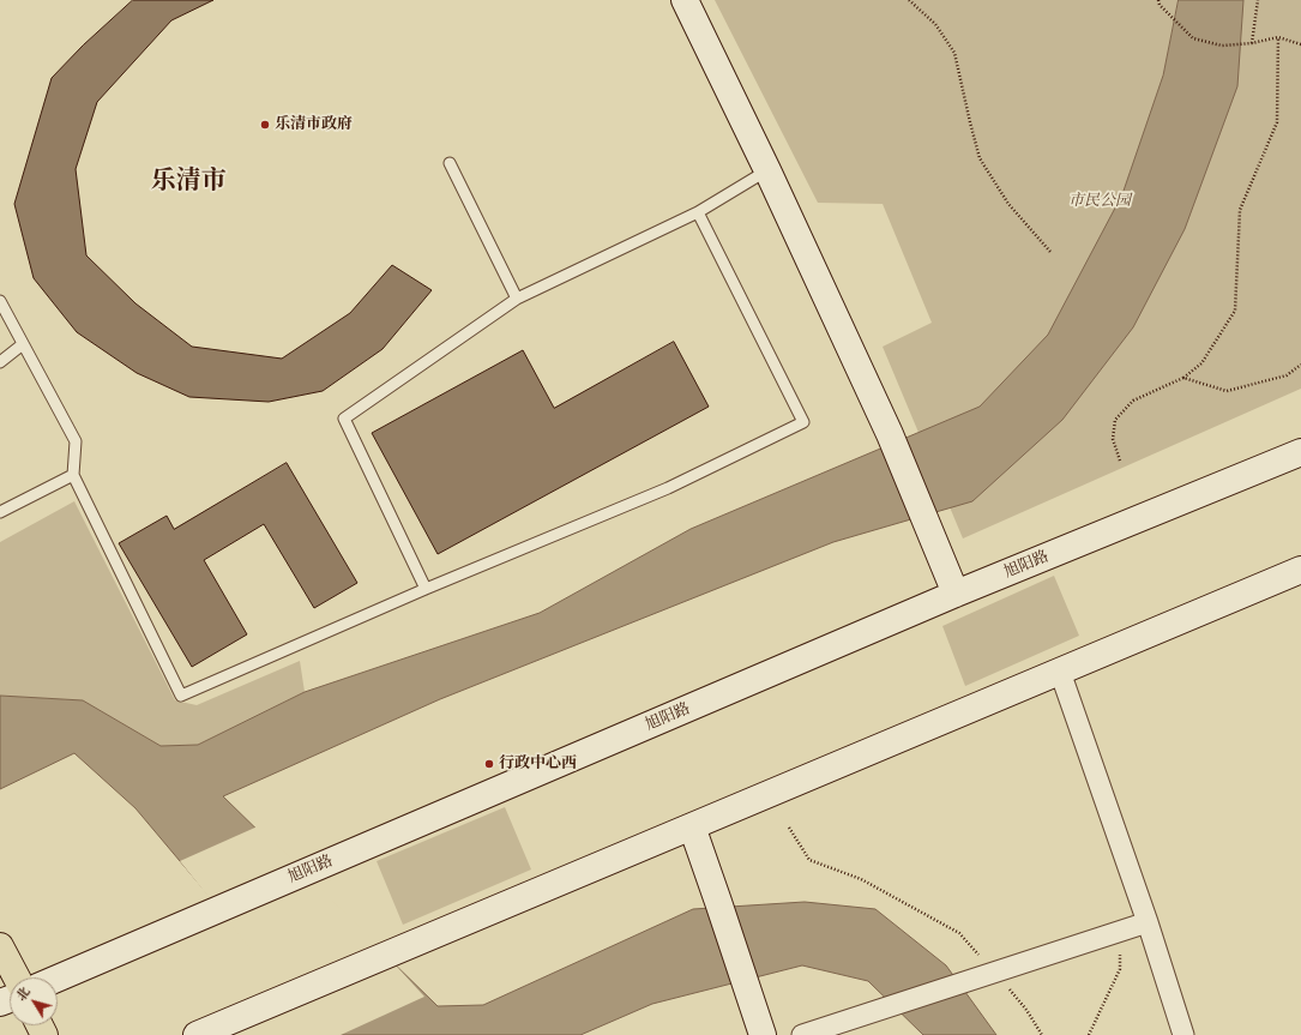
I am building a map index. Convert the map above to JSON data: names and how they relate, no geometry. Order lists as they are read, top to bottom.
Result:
{
  "streets": {
    "main road": ["旭阳路"]
  },
  "districts": ["乐清市"],
  "parks": ["市民公园"],
  "places": ["乐清市政府", "行政中心西"],
  "north": "top left"
}
